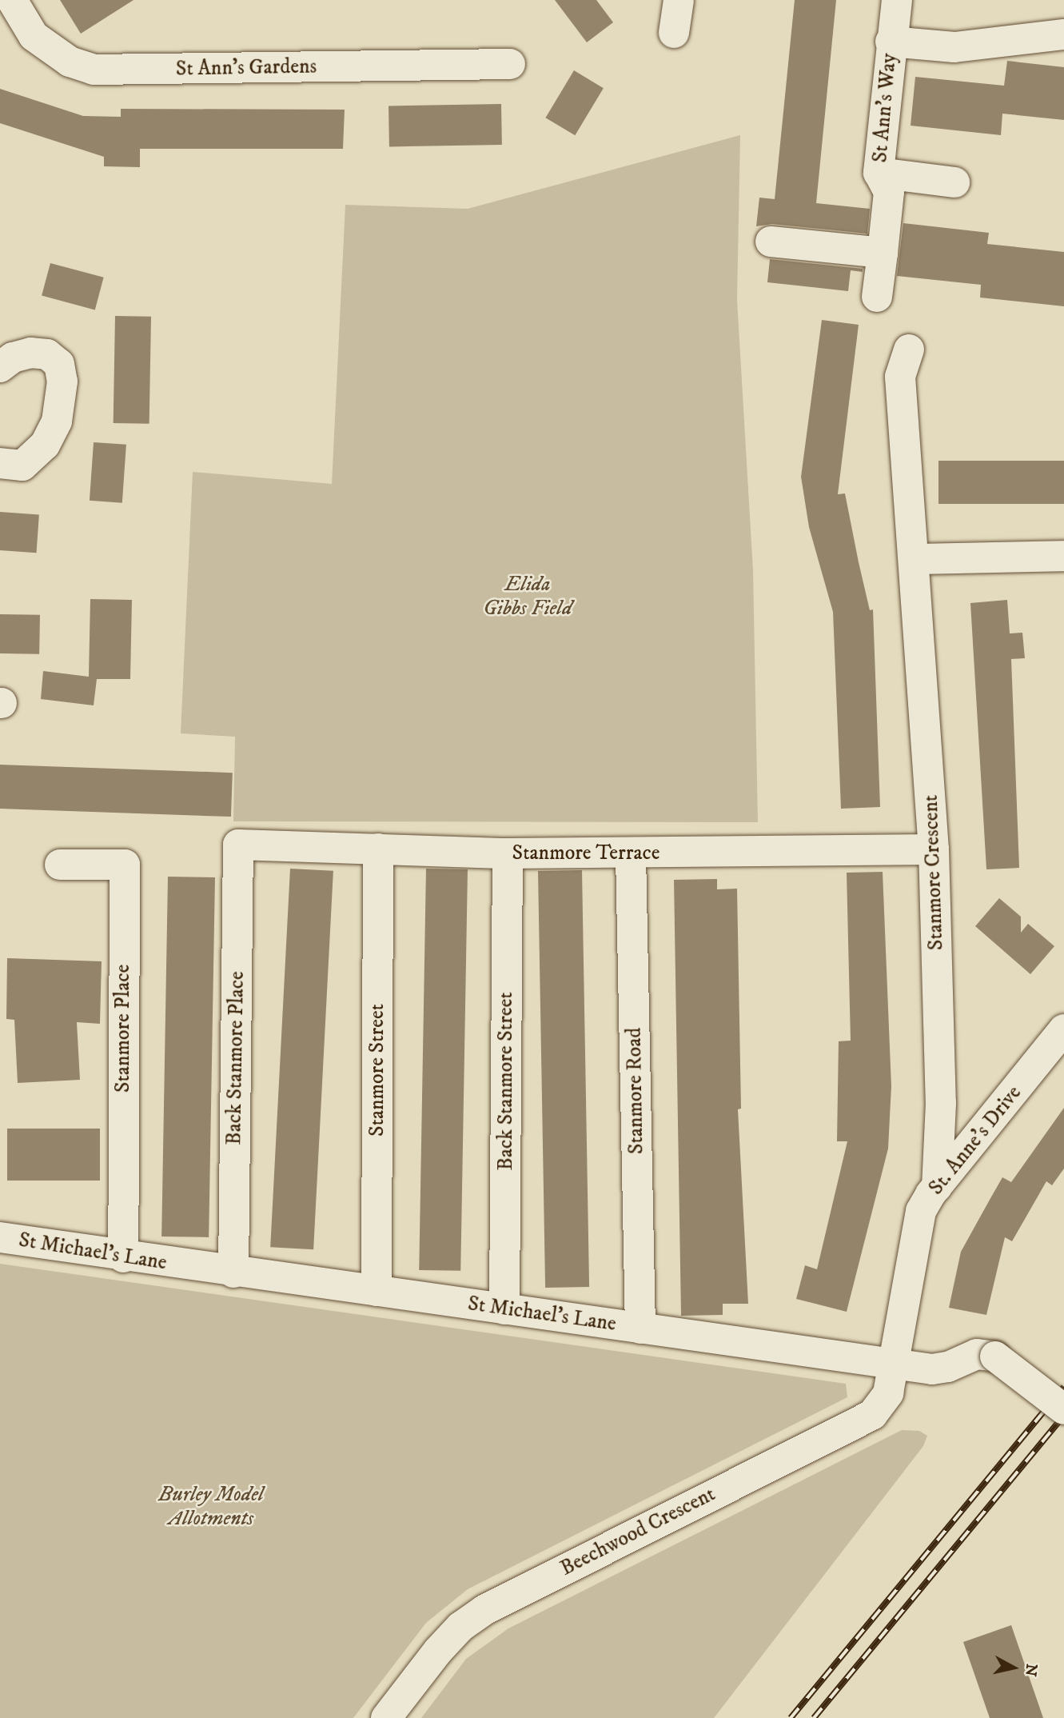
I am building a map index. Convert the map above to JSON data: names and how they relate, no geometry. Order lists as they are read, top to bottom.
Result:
{
  "streets": {
    "street": [
      "St Ann's Gardens",
      "St Ann's Way",
      "Stanmore Terrace",
      "Stanmore Crescent",
      "Stanmore Place",
      "Back Stanmore Place",
      "Stanmore Street",
      "Back Stanmore Street",
      "Stanmore Road",
      "St. Anne's Drive",
      "St Michael's Lane",
      "Beechwood Crescent"
    ]
  },
  "crossings": [
    ["Stanmore Terrace", "Stanmore Crescent"],
    ["Stanmore Terrace", "Back Stanmore Place"],
    ["Stanmore Terrace", "Stanmore Street"],
    ["Stanmore Terrace", "Back Stanmore Street"],
    ["Stanmore Terrace", "Stanmore Road"],
    ["Stanmore Crescent", "St. Anne's Drive"],
    ["Stanmore Place", "St Michael's Lane"],
    ["Back Stanmore Place", "St Michael's Lane"],
    ["Stanmore Street", "St Michael's Lane"],
    ["Back Stanmore Street", "St Michael's Lane"],
    ["Stanmore Road", "St Michael's Lane"],
    ["St. Anne's Drive", "St Michael's Lane"],
    ["St. Anne's Drive", "Beechwood Crescent"],
    ["St Michael's Lane", "Beechwood Crescent"]
  ],
  "parks": ["Elida Gibbs Field", "Burley Model Allotments"],
  "north": "right"
}
